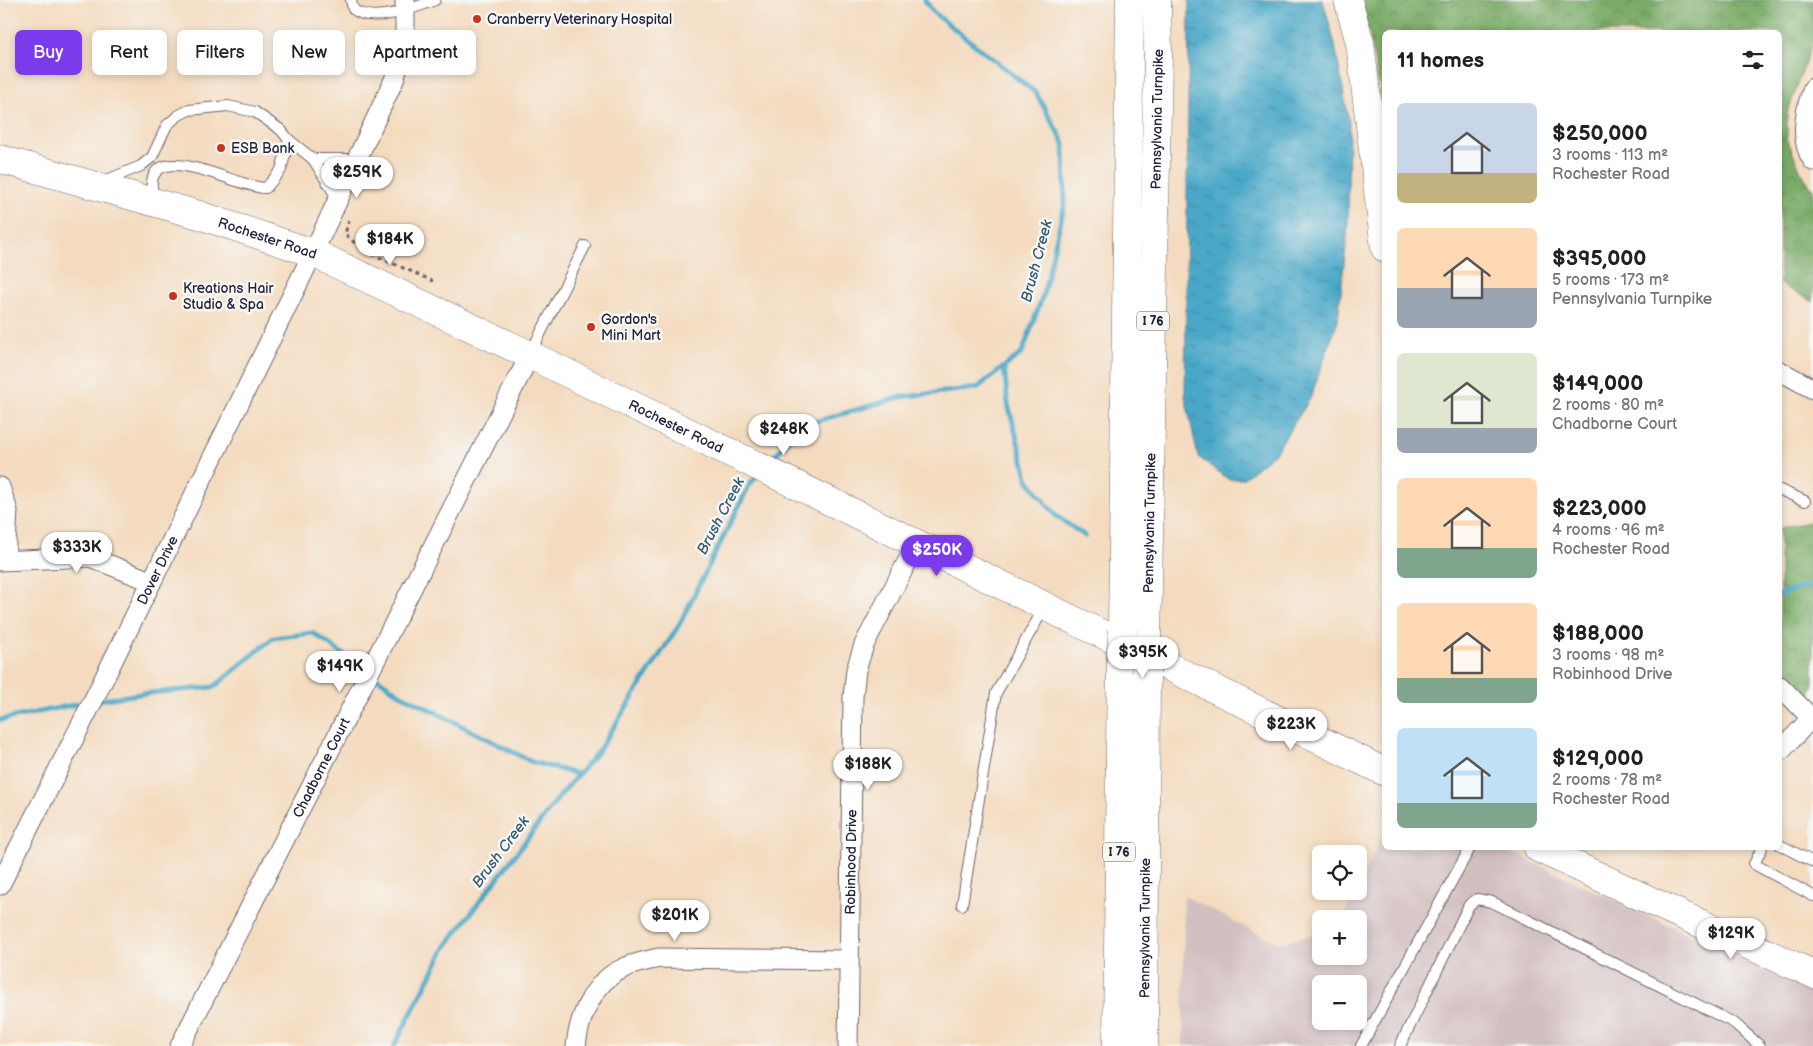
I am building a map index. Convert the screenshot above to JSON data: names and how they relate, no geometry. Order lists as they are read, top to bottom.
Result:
{
  "streets": {
    "main road": ["Pennsylvania Turnpike", "Rochester Road", "I 76"],
    "street": ["Dover Drive", "Chadborne Court", "Robinhood Drive"]
  },
  "crossings": [
    ["Rochester Road", "Dover Drive"],
    ["Rochester Road", "Chadborne Court"],
    ["Rochester Road", "Robinhood Drive"]
  ],
  "water": ["Brush Creek"],
  "places": [
    "Cranberry Veterinary Hospital",
    "ESB Bank",
    "Kreations Hair Studio & Spa",
    "Gordon's Mini Mart"
  ],
  "page": {
    "chip": [
      "Buy",
      "Rent",
      "Filters",
      "New",
      "Apartment"
    ],
    "heading": "11 homes",
    "list": [
      {
        "name": "$250,000",
        "note": "3 rooms · 113 m² · Rochester Road"
      },
      {
        "name": "$395,000",
        "note": "5 rooms · 173 m² · Pennsylvania Turnpike"
      },
      {
        "name": "$149,000",
        "note": "2 rooms · 80 m² · Chadborne Court"
      },
      {
        "name": "$223,000",
        "note": "4 rooms · 96 m² · Rochester Road"
      },
      {
        "name": "$188,000",
        "note": "3 rooms · 98 m² · Robinhood Drive"
      },
      {
        "name": "$129,000",
        "note": "2 rooms · 78 m² · Rochester Road"
      }
    ],
    "price": [
      "$259K",
      "$184K",
      "$248K",
      "$333K",
      "$250K",
      "$395K",
      "$149K",
      "$223K",
      "$188K",
      "$201K",
      "$129K"
    ],
    "map_buttons": ["+", "−"]
  }
}
